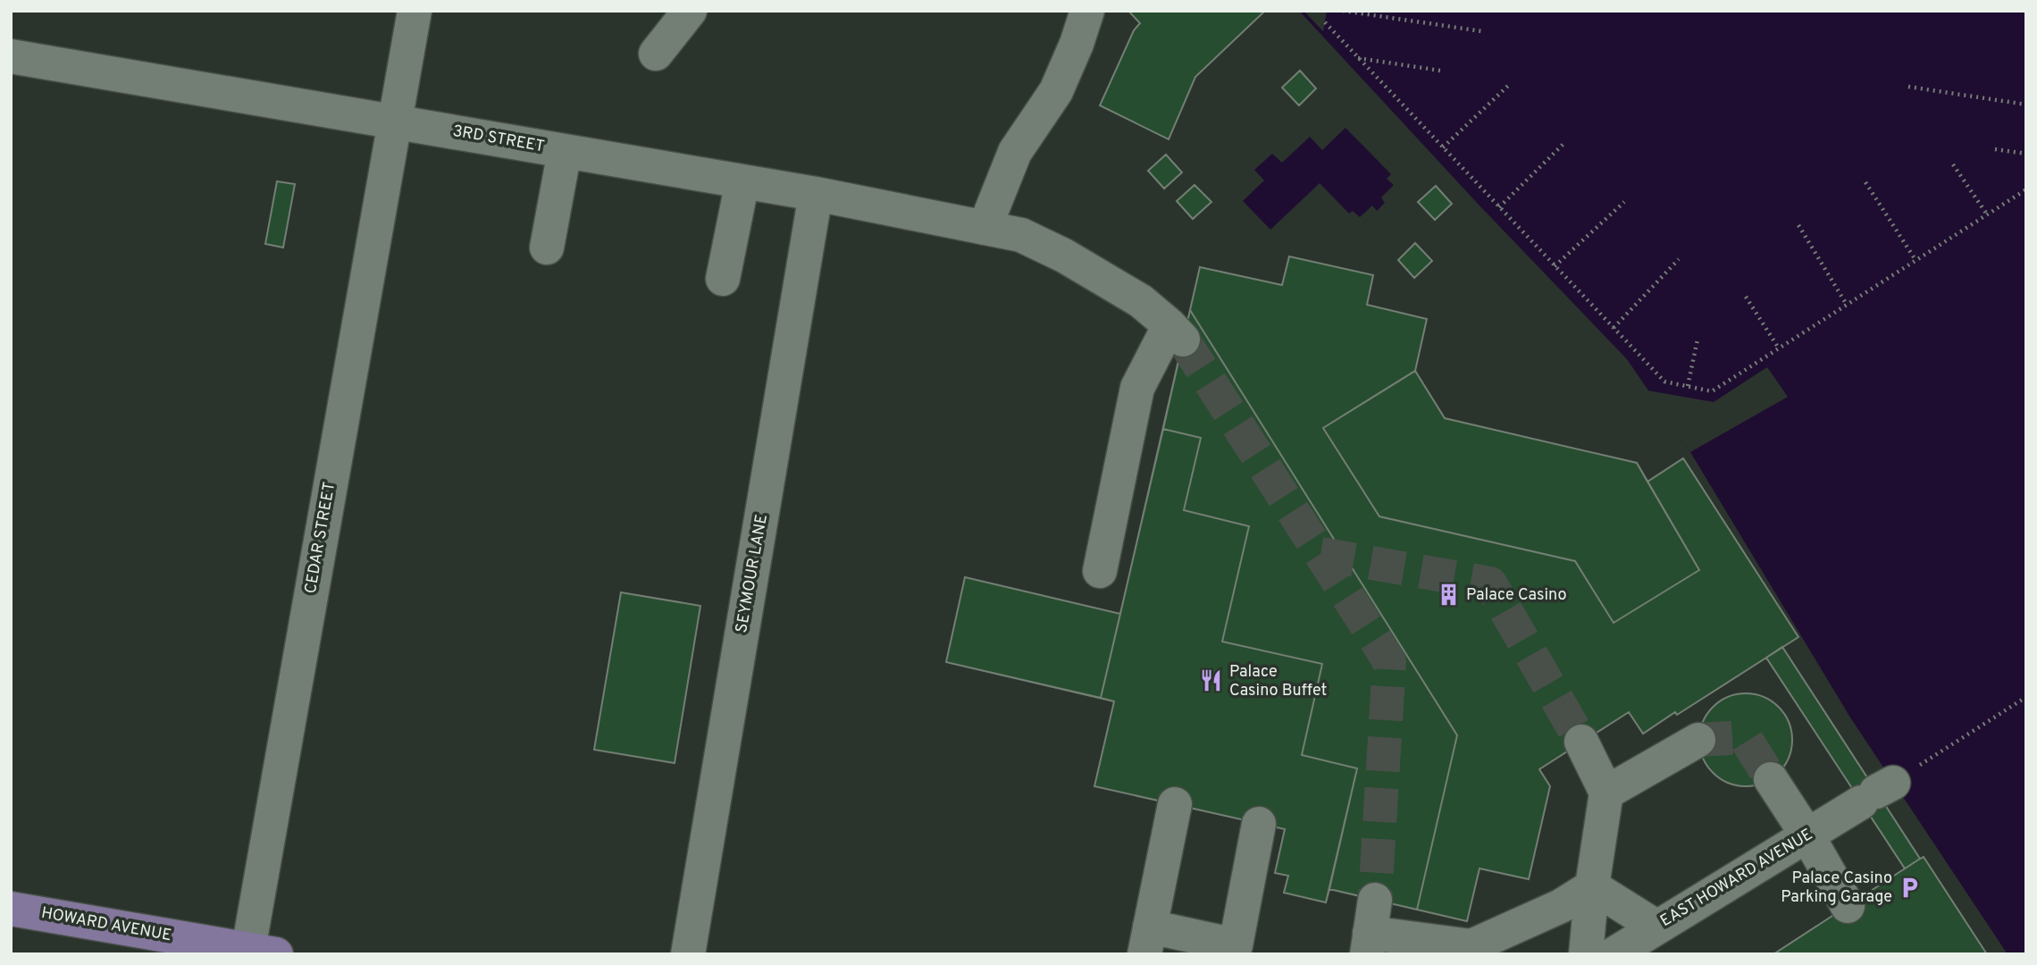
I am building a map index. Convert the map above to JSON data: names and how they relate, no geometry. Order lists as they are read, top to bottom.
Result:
{
  "streets": {
    "main road": ["HOWARD AVENUE"],
    "street": [
      "3RD STREET",
      "CEDAR STREET",
      "SEYMOUR LANE",
      "EAST HOWARD AVENUE"
    ]
  },
  "crossings": [
    ["3RD STREET", "CEDAR STREET"],
    ["3RD STREET", "SEYMOUR LANE"],
    ["CEDAR STREET", "HOWARD AVENUE"]
  ],
  "places": {
    "building": ["Palace Casino"],
    "restaurant": ["Palace Casino Buffet"],
    "parking": ["Palace Casino Parking Garage"]
  }
}
